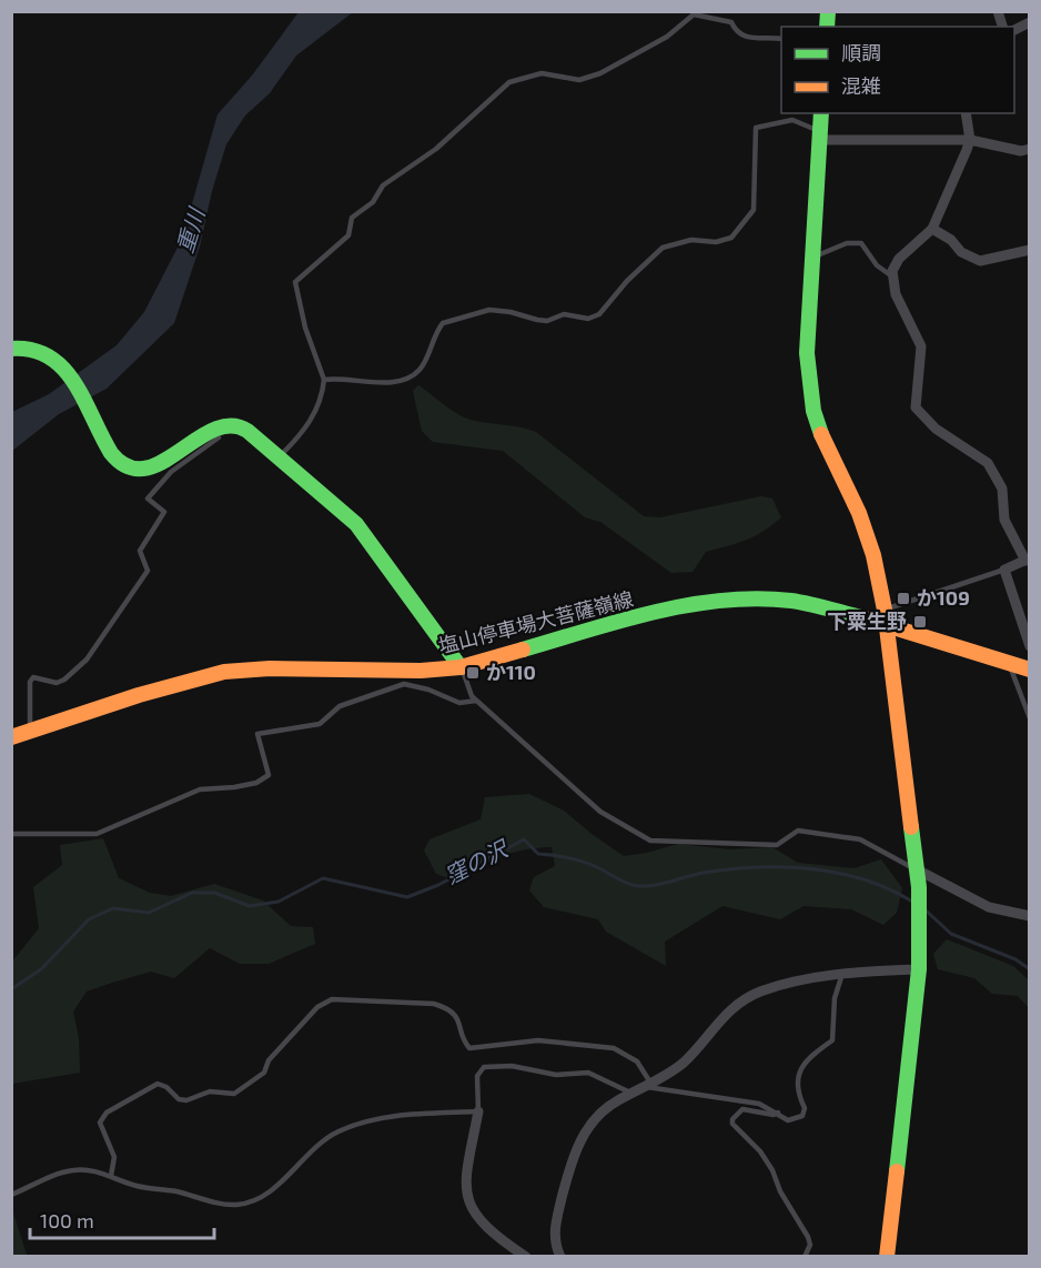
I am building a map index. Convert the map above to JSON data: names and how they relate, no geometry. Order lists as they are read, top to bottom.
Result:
{
  "streets": {
    "street": ["塩山停車場大菩薩嶺線"]
  },
  "water": ["重川", "窪の沢"],
  "places": {
    "transit": ["か109", "下粟生野", "か110"]
  },
  "legend": ["順調", "混雑"],
  "scale_bar": "100 m"
}
